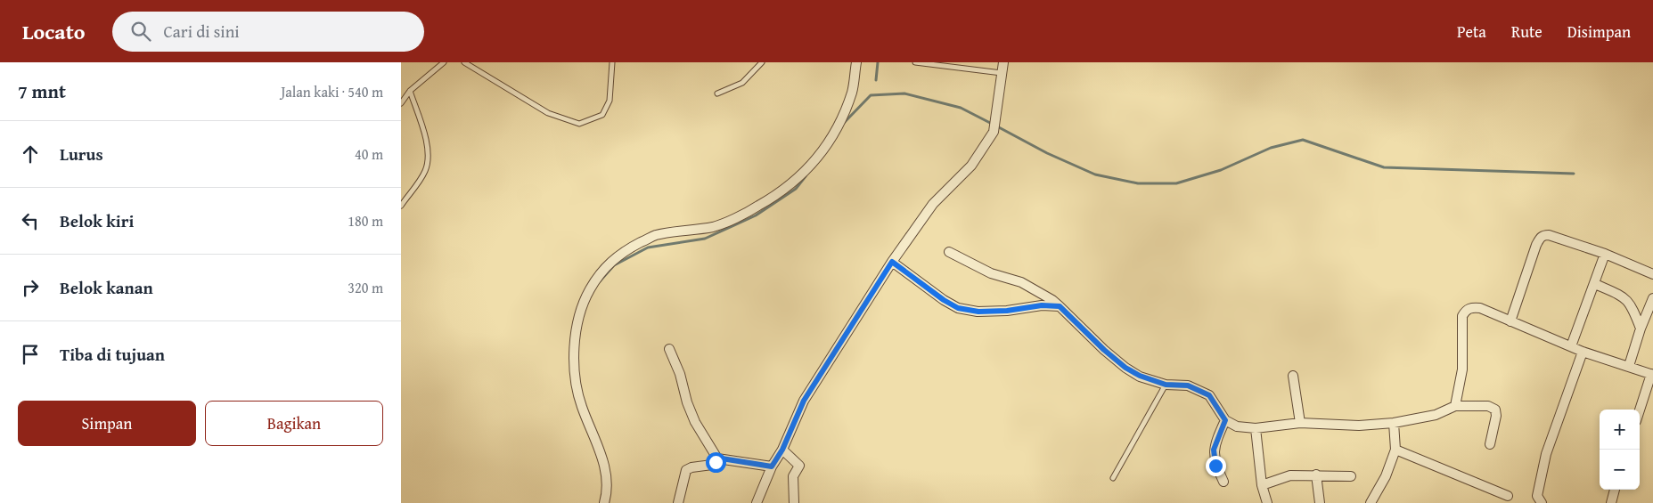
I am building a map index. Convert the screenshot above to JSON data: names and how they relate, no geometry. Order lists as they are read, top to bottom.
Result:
{
  "page": {
    "header": "Locato",
    "search": "Cari di sini",
    "nav": ["Peta", "Rute", "Disimpan"],
    "heading": ["7 mnt", "Jalan kaki · 540 m"],
    "list": [
      ["Lurus", "40 m"],
      ["Belok kiri", "180 m"],
      ["Belok kanan", "320 m"],
      "Tiba di tujuan"
    ],
    "buttons": ["Simpan", "Bagikan"],
    "map_buttons": ["+", "−"]
  }
}
